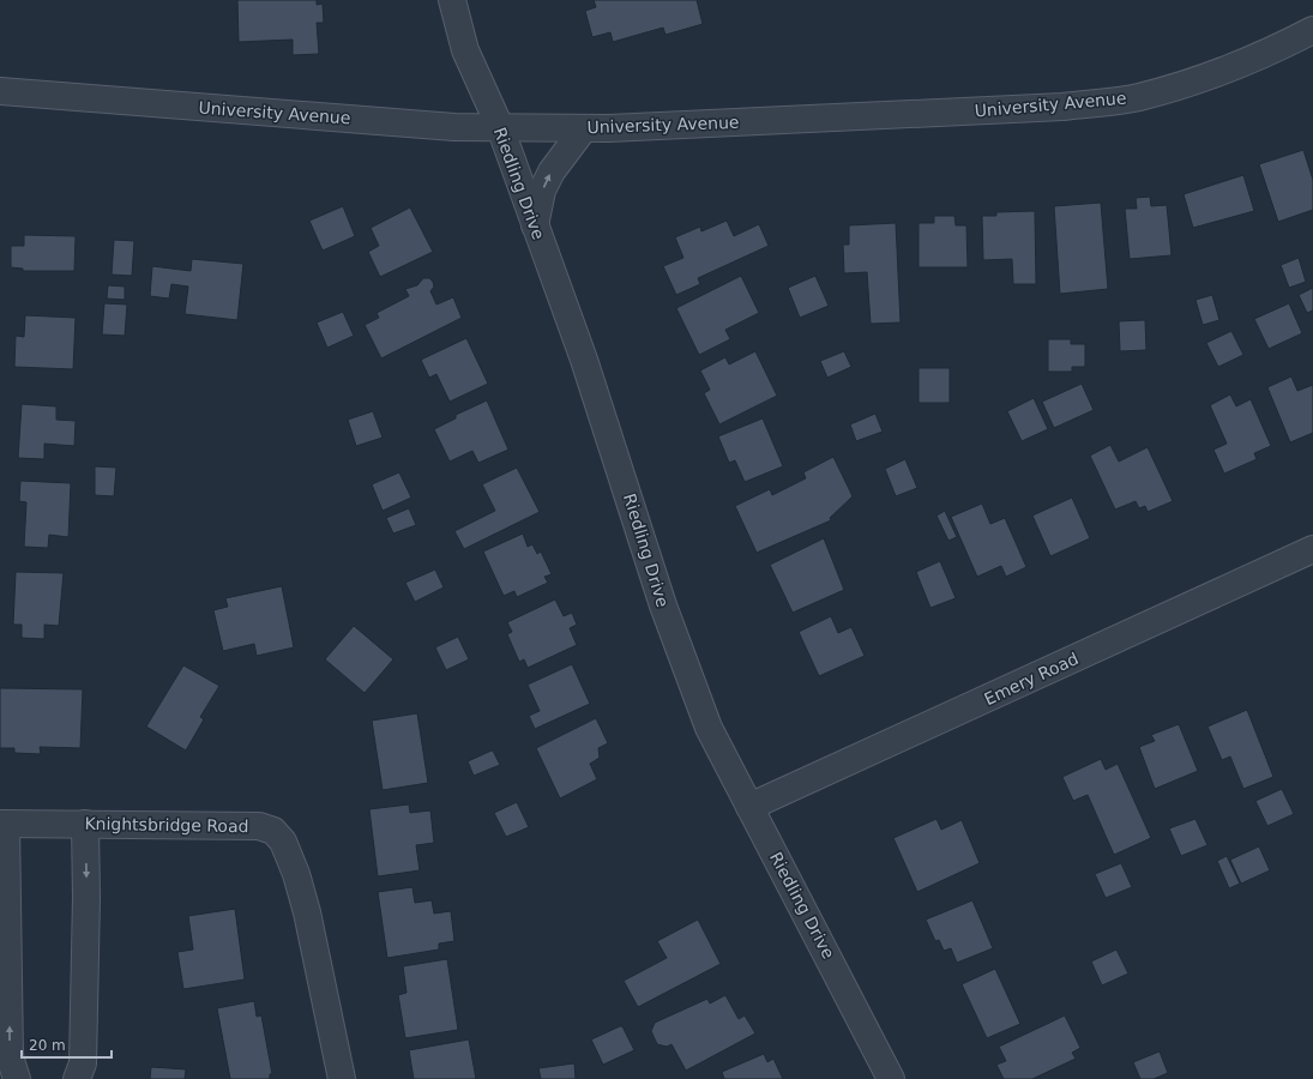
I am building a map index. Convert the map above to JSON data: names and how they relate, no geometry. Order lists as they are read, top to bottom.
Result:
{
  "streets": {
    "street": [
      "University Avenue",
      "Riedling Drive",
      "Emery Road",
      "Knightsbridge Road"
    ]
  },
  "crossings": [
    ["University Avenue", "Riedling Drive"],
    ["Riedling Drive", "Emery Road"]
  ],
  "scale_bar": "20 m"
}
